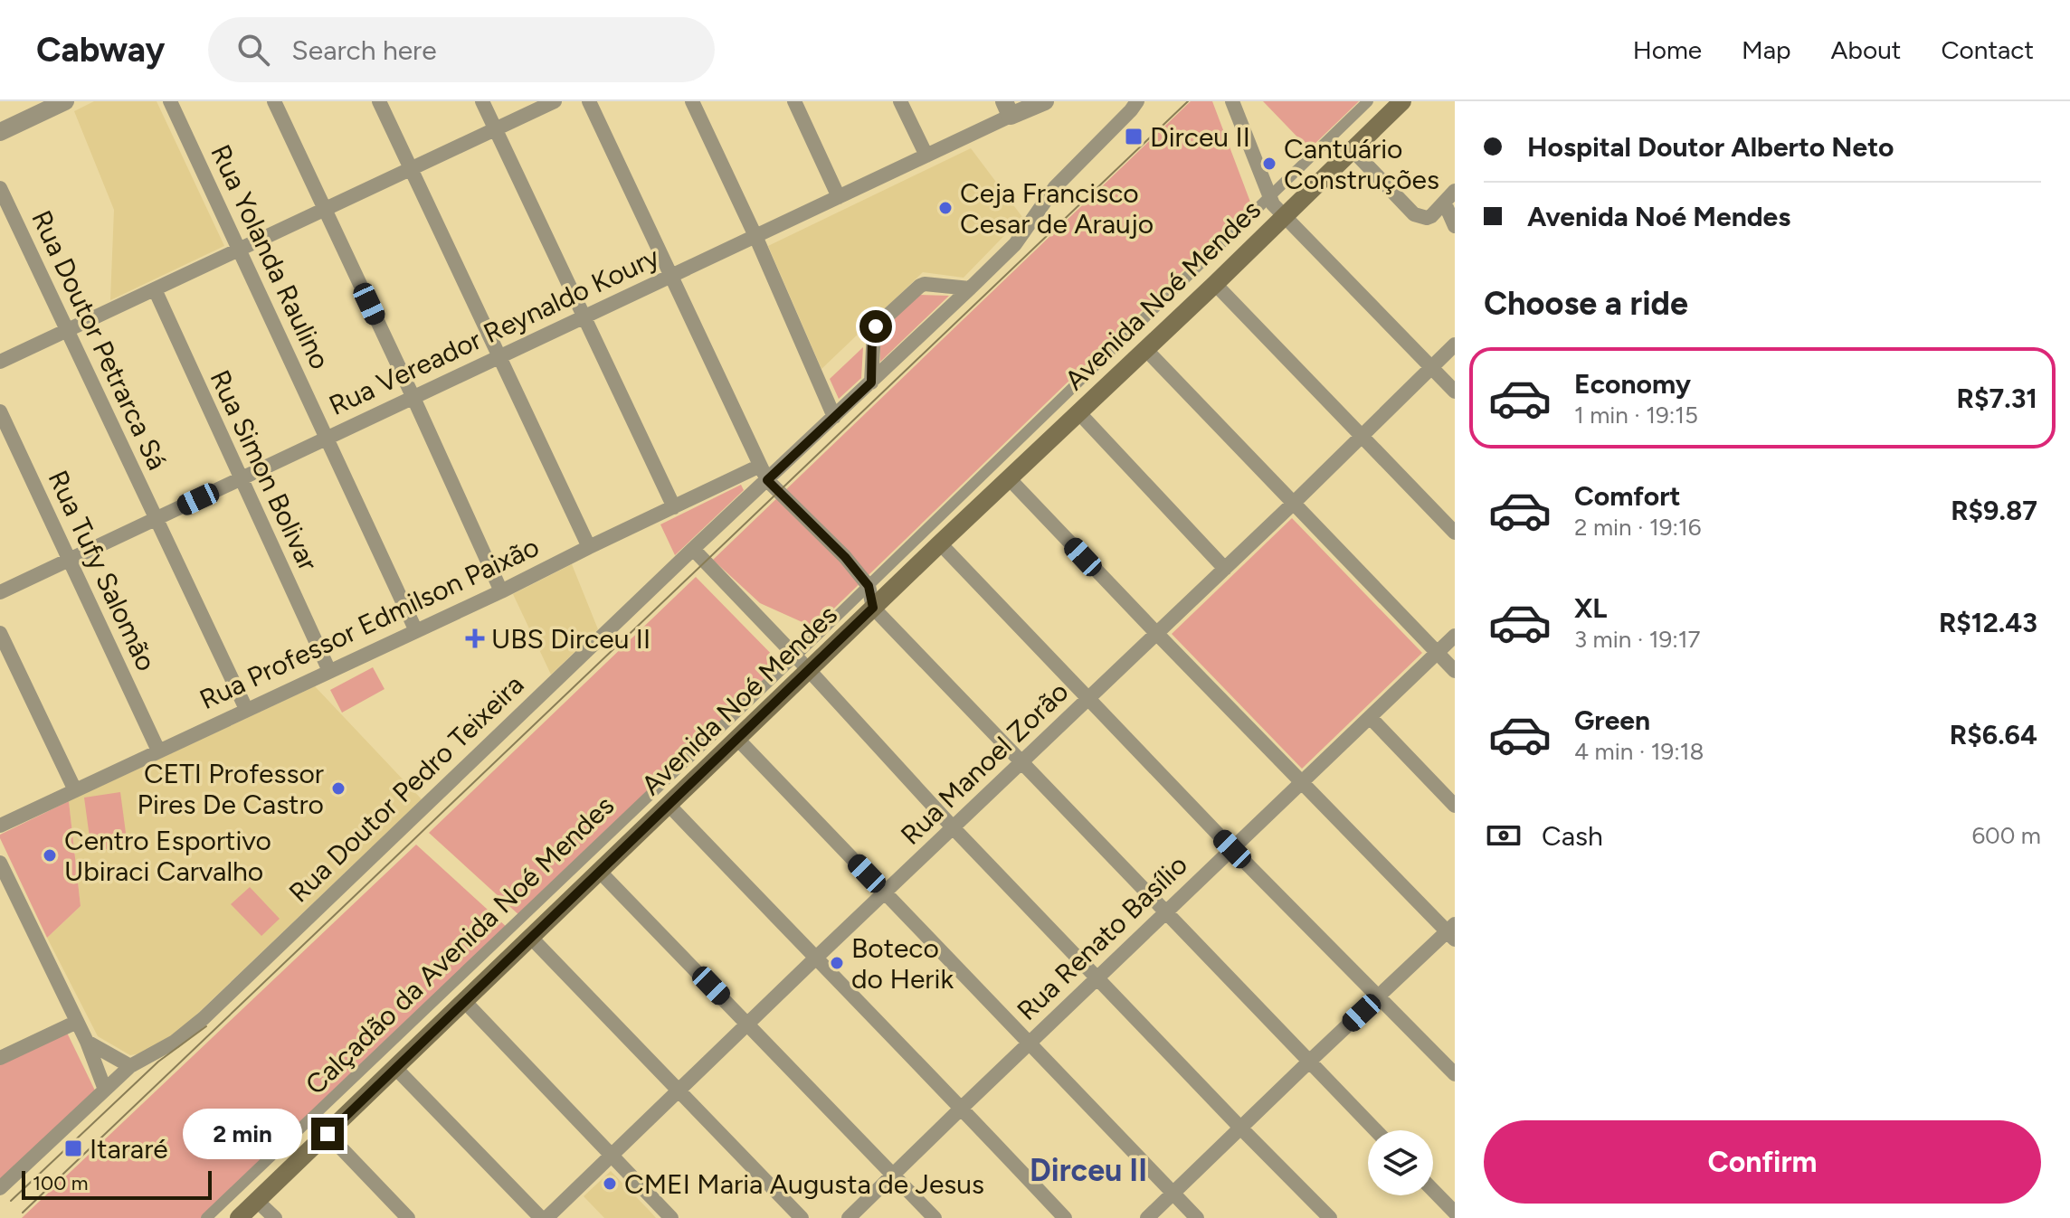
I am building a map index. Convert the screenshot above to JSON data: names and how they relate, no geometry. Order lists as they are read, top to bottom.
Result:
{
  "streets": {
    "main road": ["Avenida Noé Mendes"],
    "street": [
      "Rua Yolanda Raulino",
      "Rua Vereador Reynaldo Koury",
      "Rua Doutor Petrarca Sá",
      "Rua Simon Bolivar",
      "Rua Tufy Salomão",
      "Rua Professor Edmilson Paixão",
      "Rua Manoel Zorão",
      "Rua Doutor Pedro Teixeira",
      "Rua Renato Basílio",
      "Calçadão da Avenida Noé Mendes"
    ]
  },
  "crossings": [
    ["Rua Yolanda Raulino", "Rua Vereador Reynaldo Koury"],
    ["Rua Yolanda Raulino", "Rua Professor Edmilson Paixão"],
    ["Rua Vereador Reynaldo Koury", "Rua Doutor Petrarca Sá"],
    ["Rua Vereador Reynaldo Koury", "Rua Simon Bolivar"],
    ["Rua Vereador Reynaldo Koury", "Rua Tufy Salomão"],
    ["Rua Doutor Petrarca Sá", "Rua Professor Edmilson Paixão"],
    ["Rua Simon Bolivar", "Rua Professor Edmilson Paixão"],
    ["Rua Tufy Salomão", "Rua Professor Edmilson Paixão"],
    ["Rua Professor Edmilson Paixão", "Rua Doutor Pedro Teixeira"]
  ],
  "districts": ["Dirceu II"],
  "places": {
    "transit": ["Dirceu II", "Itararé"],
    "other": [
      "Cantuário Construções",
      "Ceja Francisco Cesar de Araujo",
      "CETI Professor Pires De Castro",
      "Centro Esportivo Ubiraci Carvalho",
      "Boteco do Herik",
      "CMEI Maria Augusta de Jesus"
    ],
    "health": ["UBS Dirceu II"]
  },
  "scale_bar": "100 m",
  "page": {
    "header": "Cabway",
    "search": "Search here",
    "nav": [
      "Home",
      "Map",
      "About",
      "Contact"
    ],
    "banner": ["Hospital Doutor Alberto Neto", "Avenida Noé Mendes"],
    "heading": "Choose a ride",
    "list": [
      {
        "name": "Economy",
        "note": "1 min · 19:15",
        "value": "R$7.31"
      },
      {
        "name": "Comfort",
        "note": "2 min · 19:16",
        "value": "R$9.87"
      },
      {
        "name": "XL",
        "note": "3 min · 19:17",
        "value": "R$12.43"
      },
      {
        "name": "Green",
        "note": "4 min · 19:18",
        "value": "R$6.64"
      }
    ],
    "pay": ["Cash", "600 m"],
    "buttons": "Confirm",
    "bubble": "2 min",
    "scale": "100 m"
  }
}
